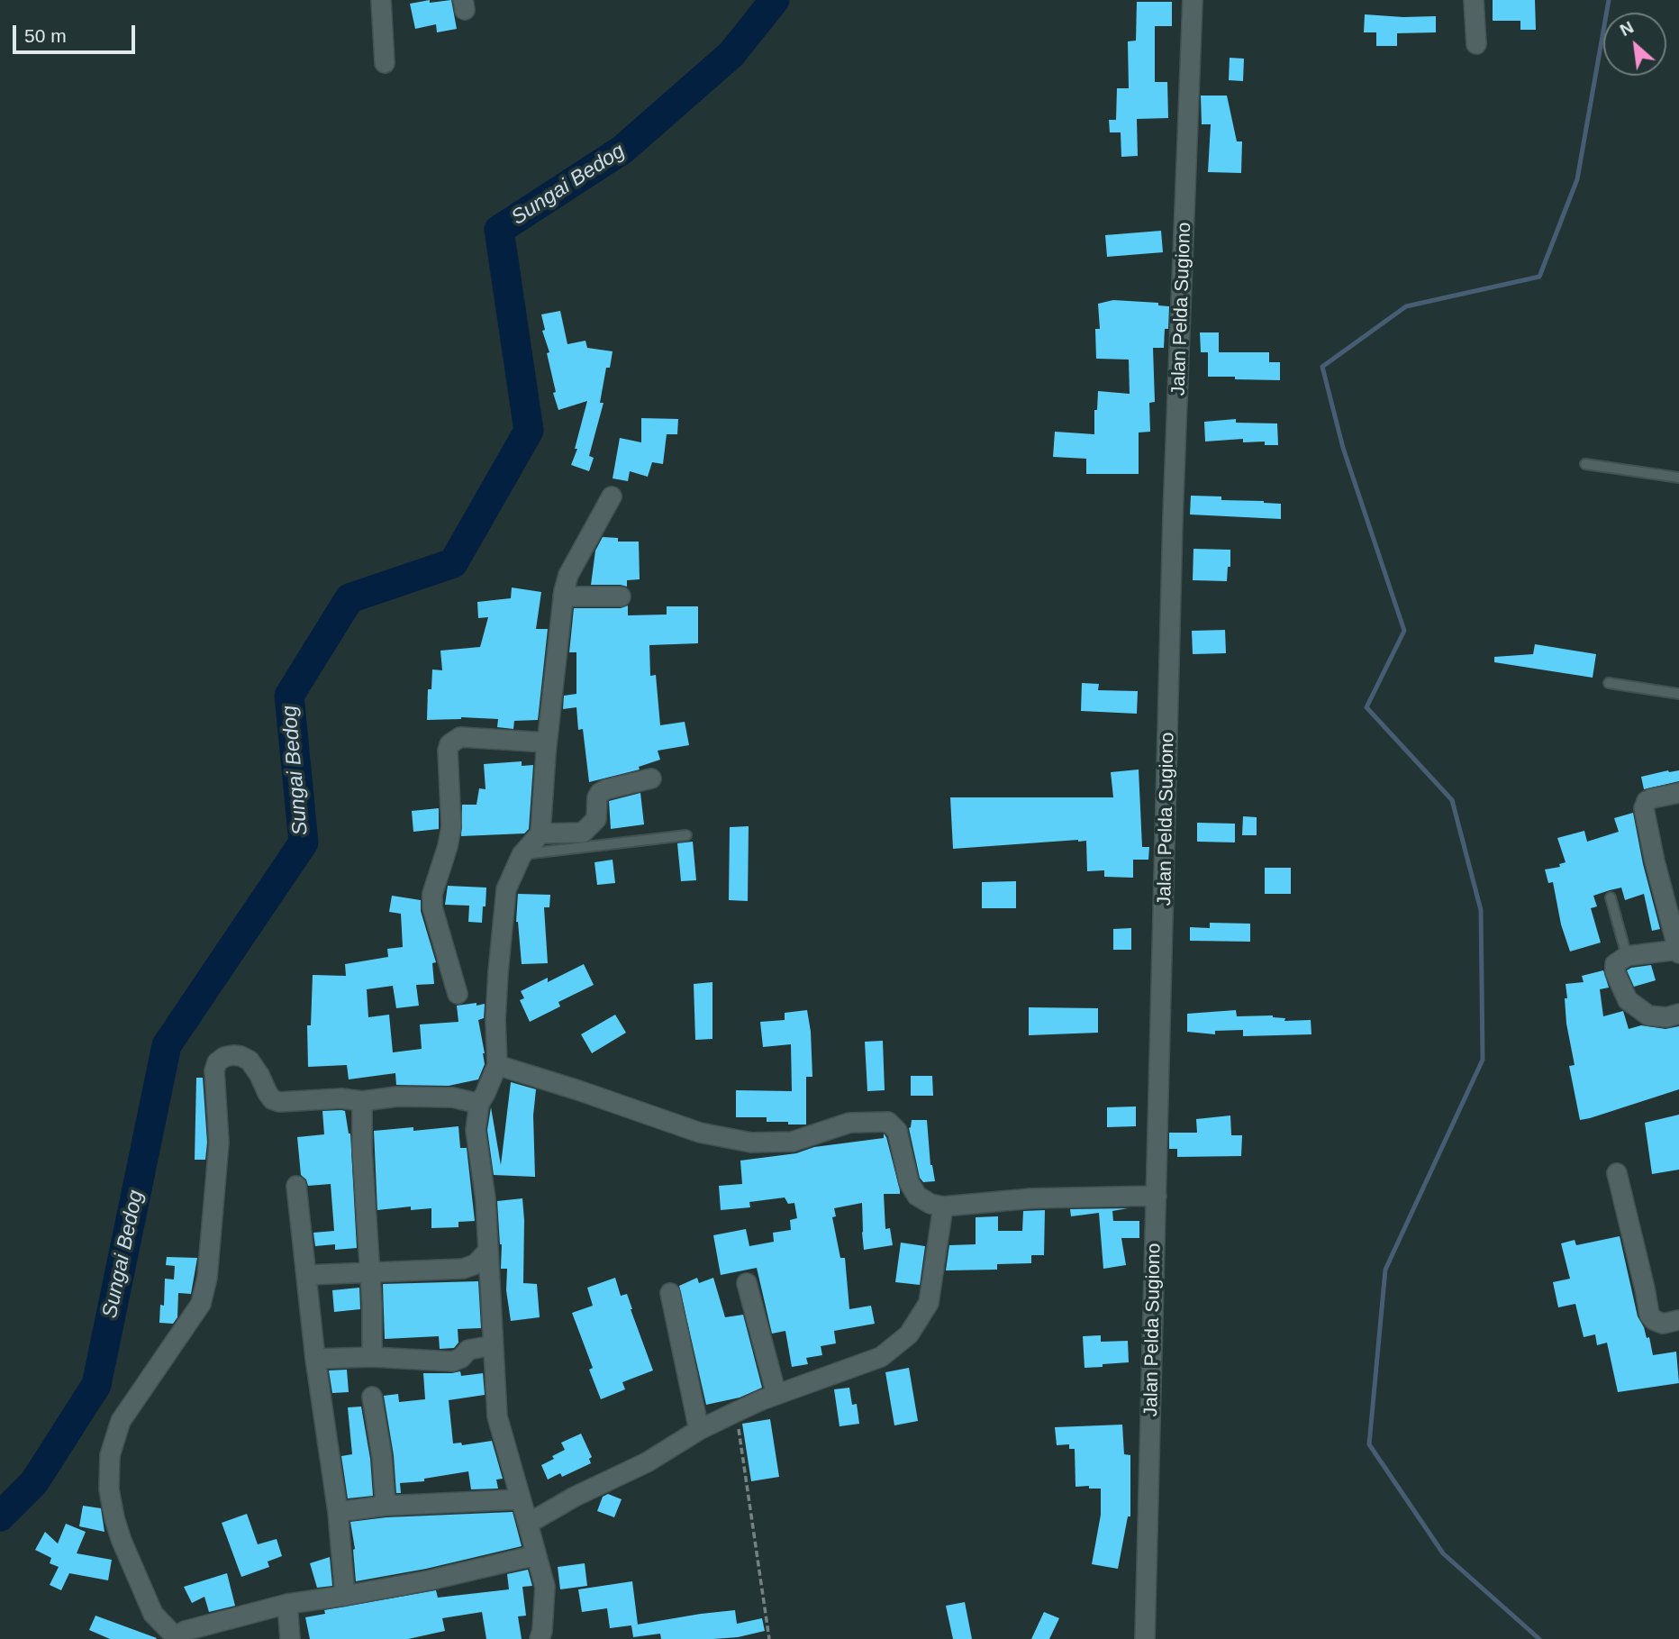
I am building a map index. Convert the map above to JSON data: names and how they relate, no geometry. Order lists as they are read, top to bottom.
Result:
{
  "streets": {
    "street": ["Jalan Pelda Sugiono"]
  },
  "water": ["Sungai Bedog"],
  "scale_bar": "50 m",
  "north": "top left"
}
